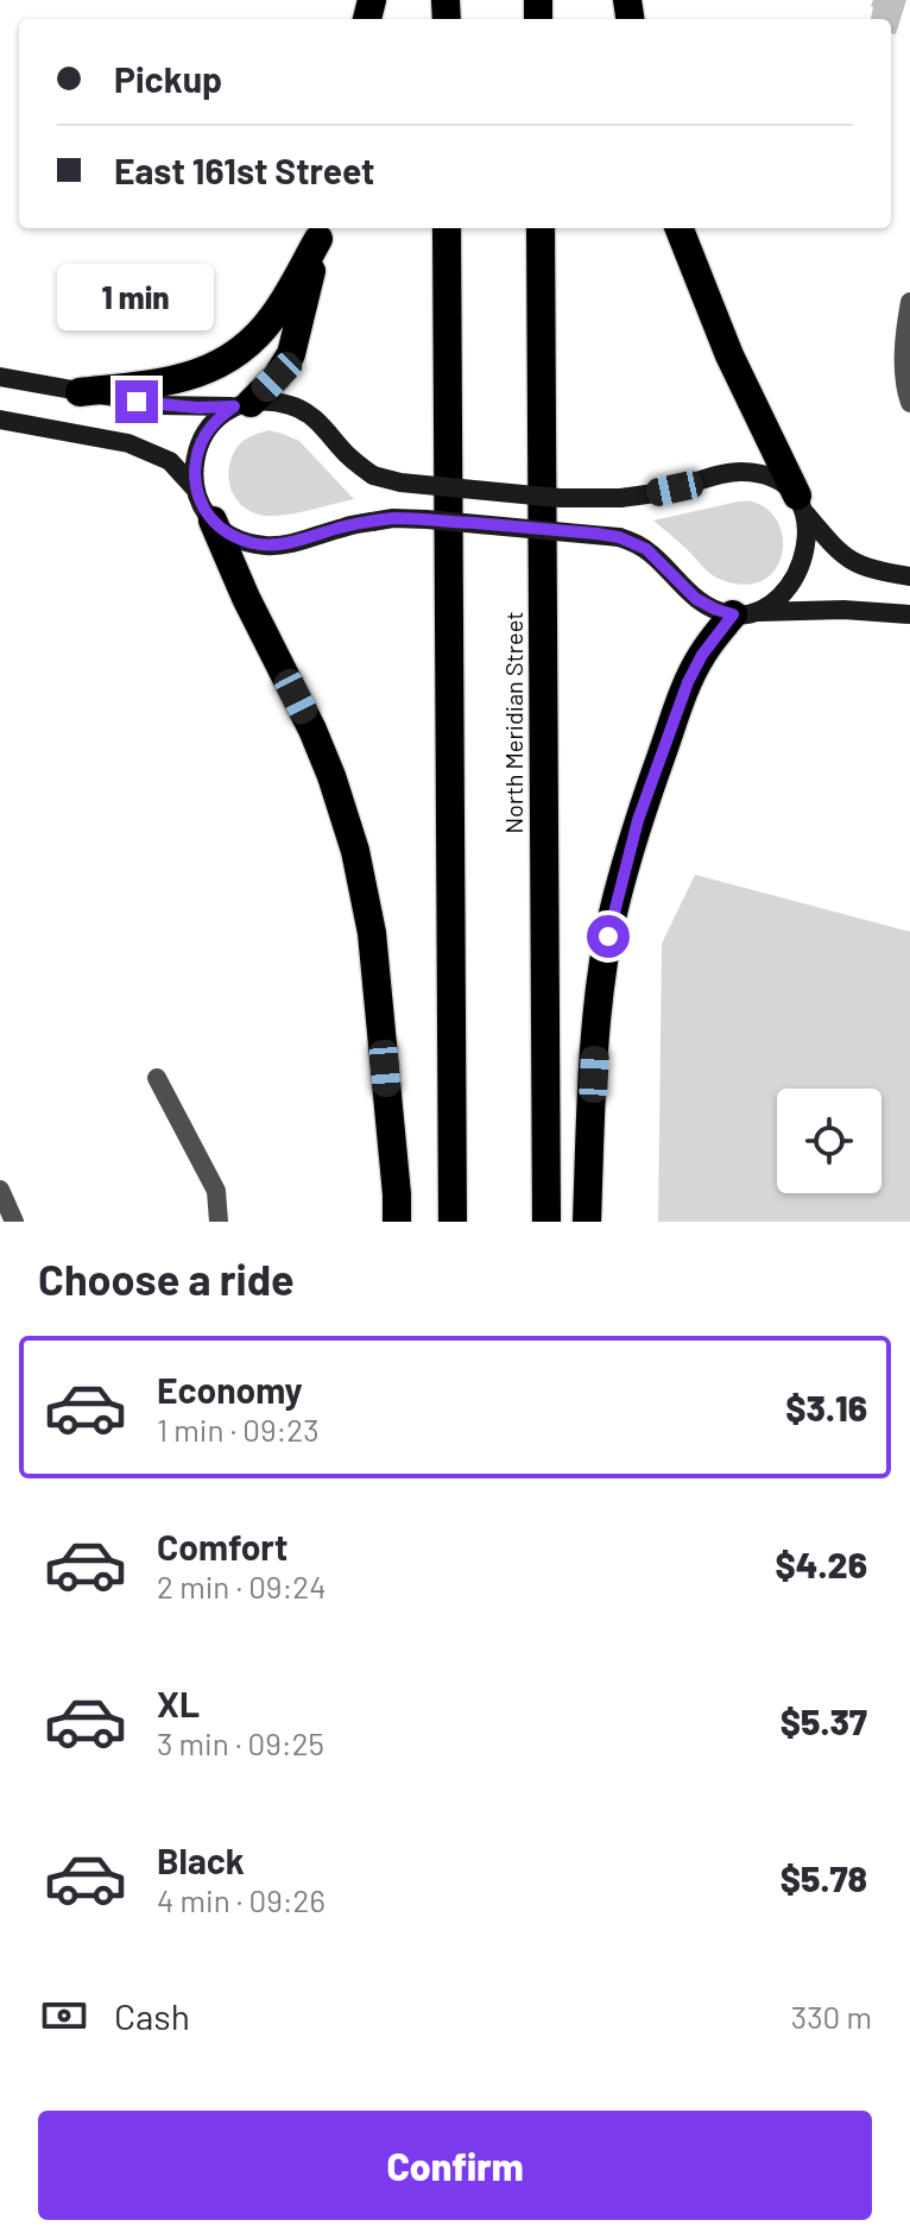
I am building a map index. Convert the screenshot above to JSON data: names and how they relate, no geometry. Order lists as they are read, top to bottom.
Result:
{
  "streets": {
    "highway": ["North Meridian Street"]
  },
  "page": {
    "banner": ["Pickup", "East 161st Street"],
    "bubble": "1 min",
    "heading": "Choose a ride",
    "list": [
      {
        "name": "Economy",
        "note": "1 min · 09:23",
        "value": "$3.16"
      },
      {
        "name": "Comfort",
        "note": "2 min · 09:24",
        "value": "$4.26"
      },
      {
        "name": "XL",
        "note": "3 min · 09:25",
        "value": "$5.37"
      },
      {
        "name": "Black",
        "note": "4 min · 09:26",
        "value": "$5.78"
      }
    ],
    "pay": ["Cash", "330 m"],
    "buttons": "Confirm"
  }
}
